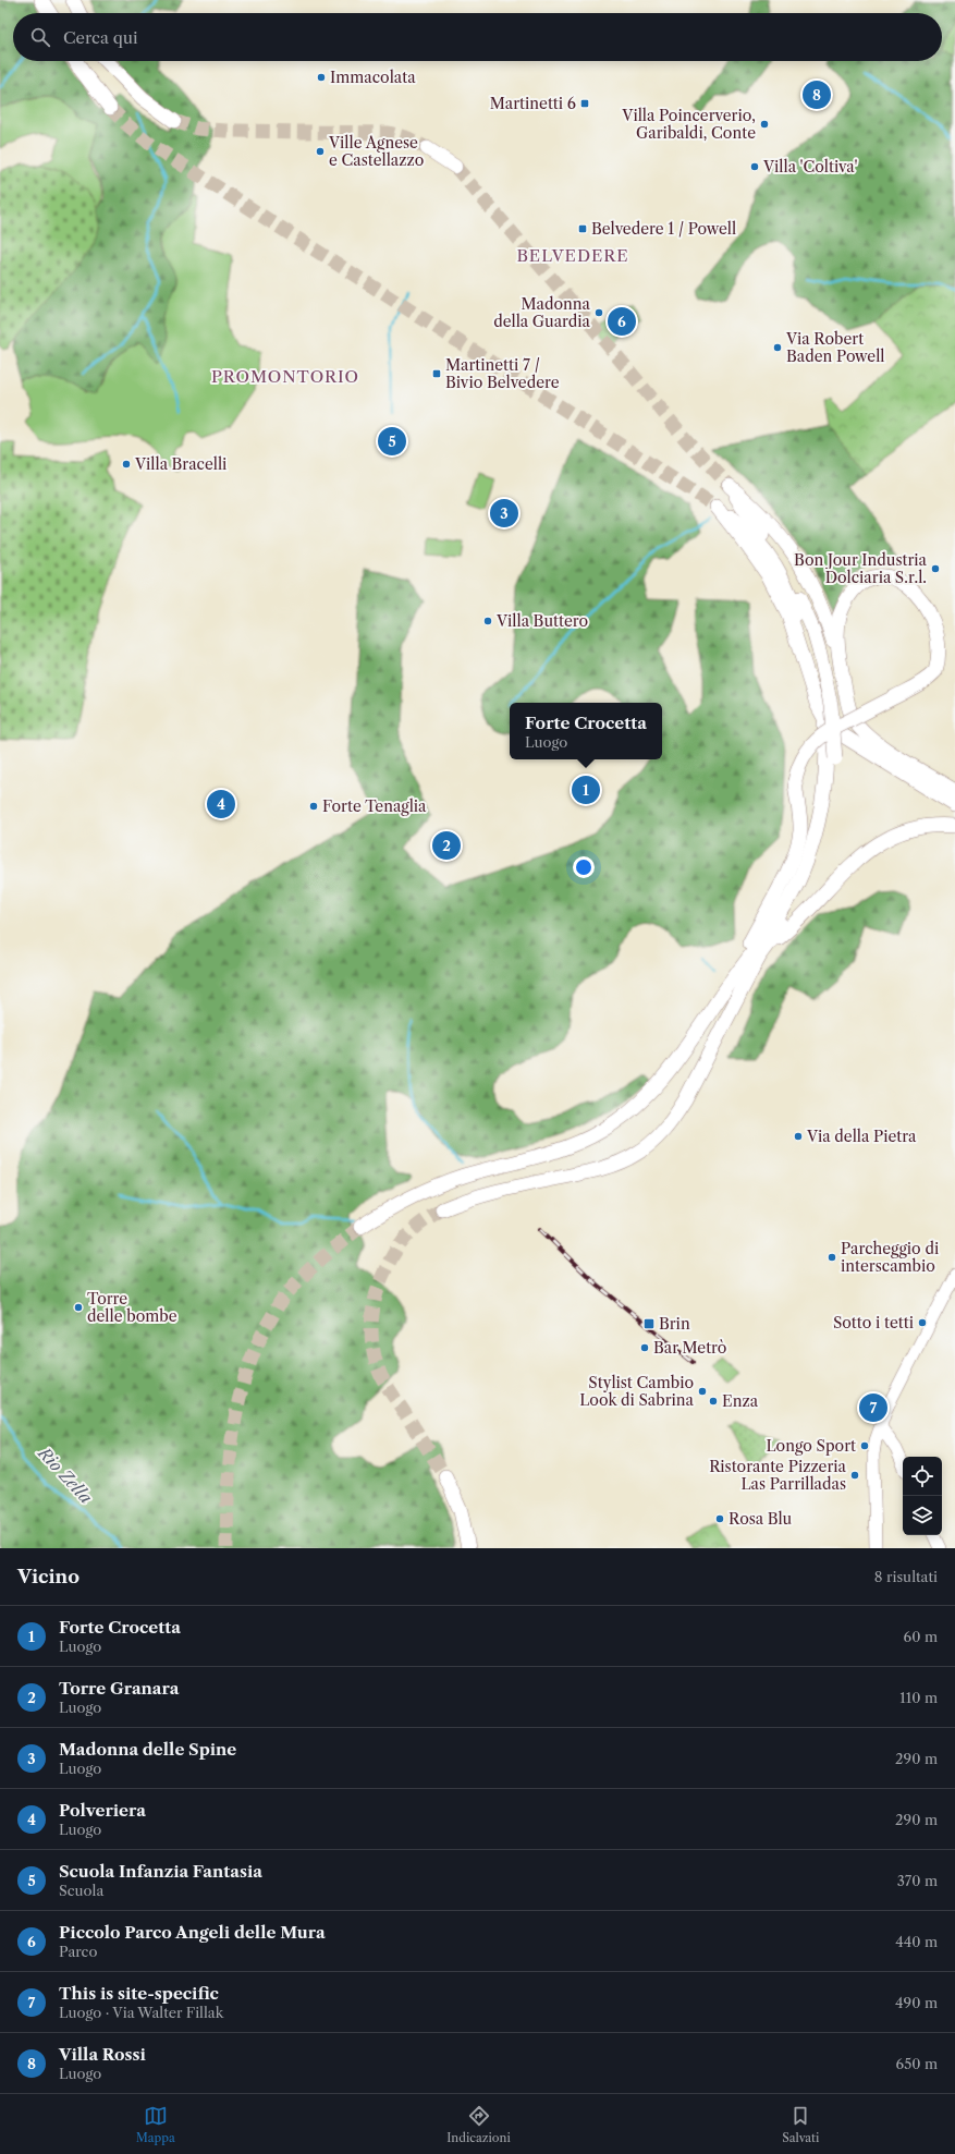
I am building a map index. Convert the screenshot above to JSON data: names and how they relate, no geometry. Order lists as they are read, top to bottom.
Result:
{
  "districts": ["BELVEDERE", "PROMONTORIO"],
  "water": ["Rio Zella"],
  "places": {
    "other": [
      "Immacolata",
      "Villa Poincerverio, Garibaldi, Conte",
      "Ville Agnese e Castellazzo",
      "Villa 'Coltiva'",
      "Madonna della Guardia",
      "Via Robert Baden Powell",
      "Villa Bracelli",
      "Bon Jour Industria Dolciaria S.r.l.",
      "Villa Buttero",
      "Forte Tenaglia",
      "Via della Pietra",
      "Parcheggio di interscambio",
      "Torre delle bombe",
      "Sotto i tetti",
      "Bar Metrò",
      "Stylist Cambio Look di Sabrina",
      "Enza",
      "Longo Sport",
      "Ristorante Pizzeria Las Parrilladas",
      "Rosa Blu"
    ],
    "transit": [
      "Martinetti 6",
      "Belvedere 1 / Powell",
      "Martinetti 7 / Bivio Belvedere",
      "Brin"
    ]
  },
  "page": {
    "search": "Cerca qui",
    "pins": [
      "8",
      "6",
      "5",
      "3",
      "1",
      "4",
      "2",
      "7"
    ],
    "popup": ["Forte Crocetta", "Luogo"],
    "heading": ["Vicino", "8 risultati"],
    "list": [
      {
        "mark": "1",
        "name": "Forte Crocetta",
        "note": "Luogo",
        "value": "60 m"
      },
      {
        "mark": "2",
        "name": "Torre Granara",
        "note": "Luogo",
        "value": "110 m"
      },
      {
        "mark": "3",
        "name": "Madonna delle Spine",
        "note": "Luogo",
        "value": "290 m"
      },
      {
        "mark": "4",
        "name": "Polveriera",
        "note": "Luogo",
        "value": "290 m"
      },
      {
        "mark": "5",
        "name": "Scuola Infanzia Fantasia",
        "note": "Scuola",
        "value": "370 m"
      },
      {
        "mark": "6",
        "name": "Piccolo Parco Angeli delle Mura",
        "note": "Parco",
        "value": "440 m"
      },
      {
        "mark": "7",
        "name": "This is site-specific",
        "note": "Luogo · Via Walter Fillak",
        "value": "490 m"
      },
      {
        "mark": "8",
        "name": "Villa Rossi",
        "note": "Luogo",
        "value": "650 m"
      }
    ],
    "nav": ["Mappa", "Indicazioni", "Salvati"]
  }
}
